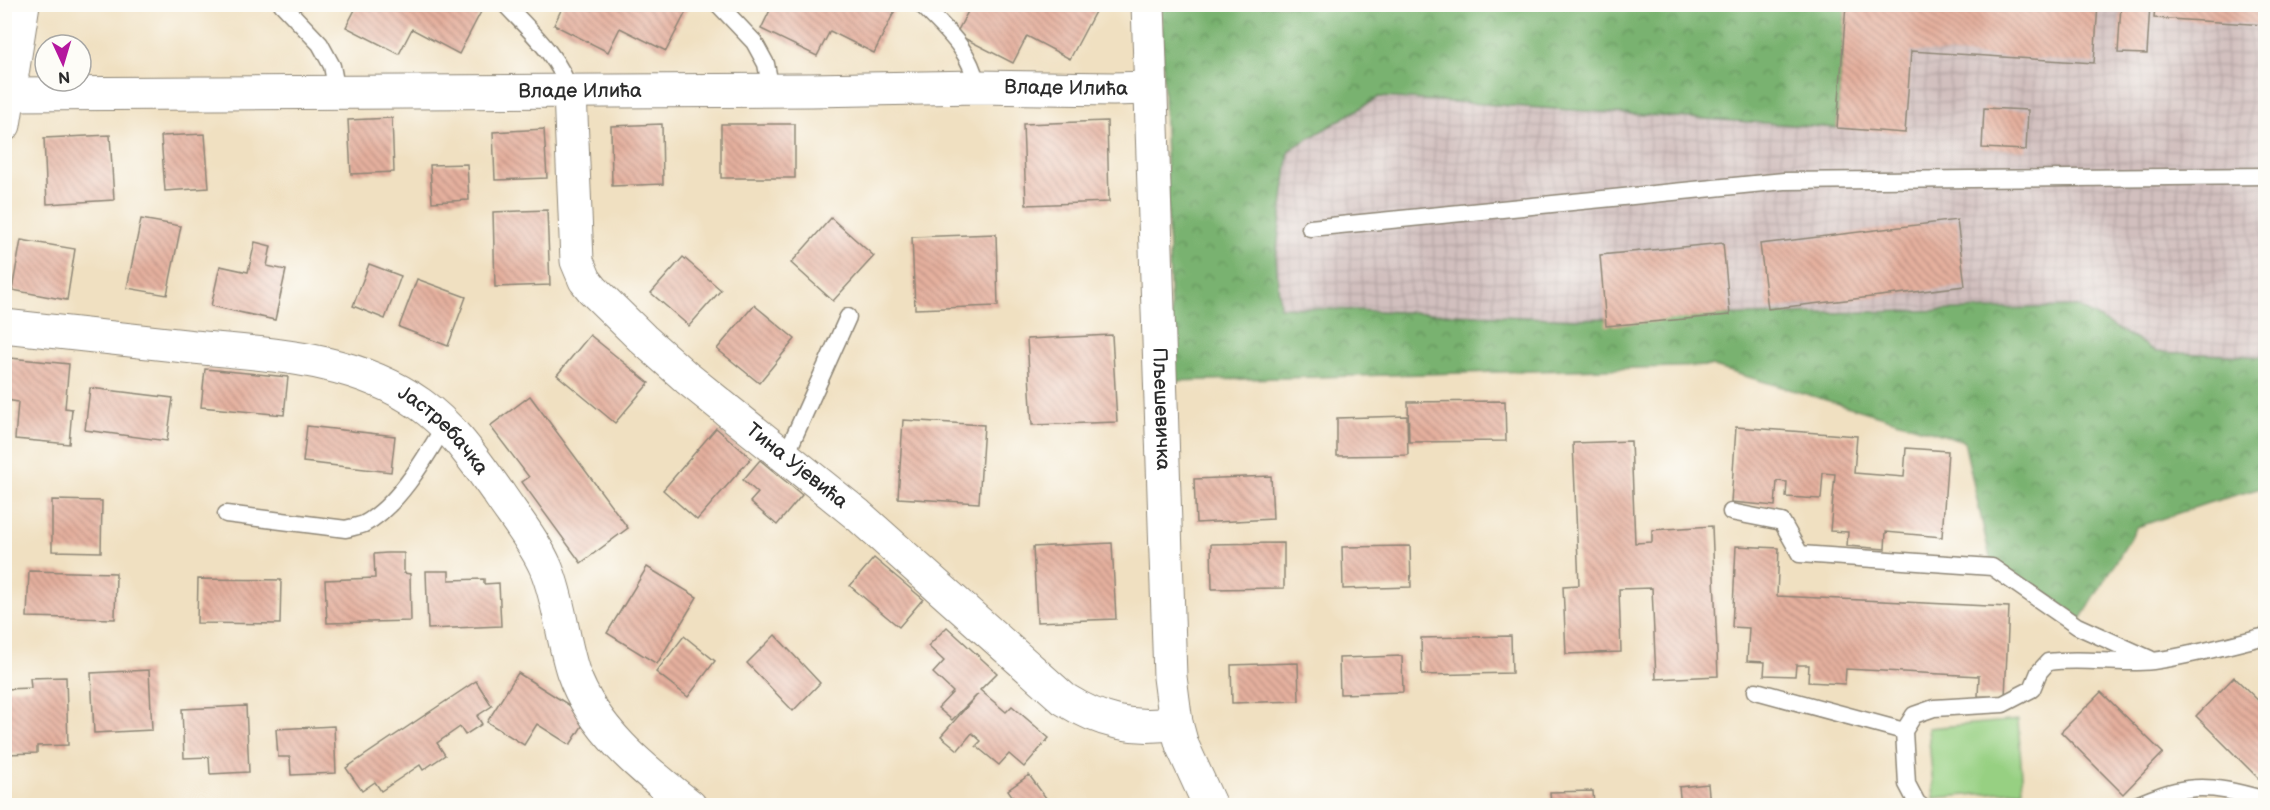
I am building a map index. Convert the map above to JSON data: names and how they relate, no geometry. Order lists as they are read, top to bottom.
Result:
{
  "streets": {
    "street": [
      "Владе Илића",
      "Пљешевичка",
      "Јастребачка",
      "Тина Ујевића"
    ]
  },
  "crossings": [
    ["Владе Илића", "Пљешевичка"],
    ["Владе Илића", "Тина Ујевића"],
    ["Пљешевичка", "Тина Ујевића"]
  ],
  "north": "bottom"
}
